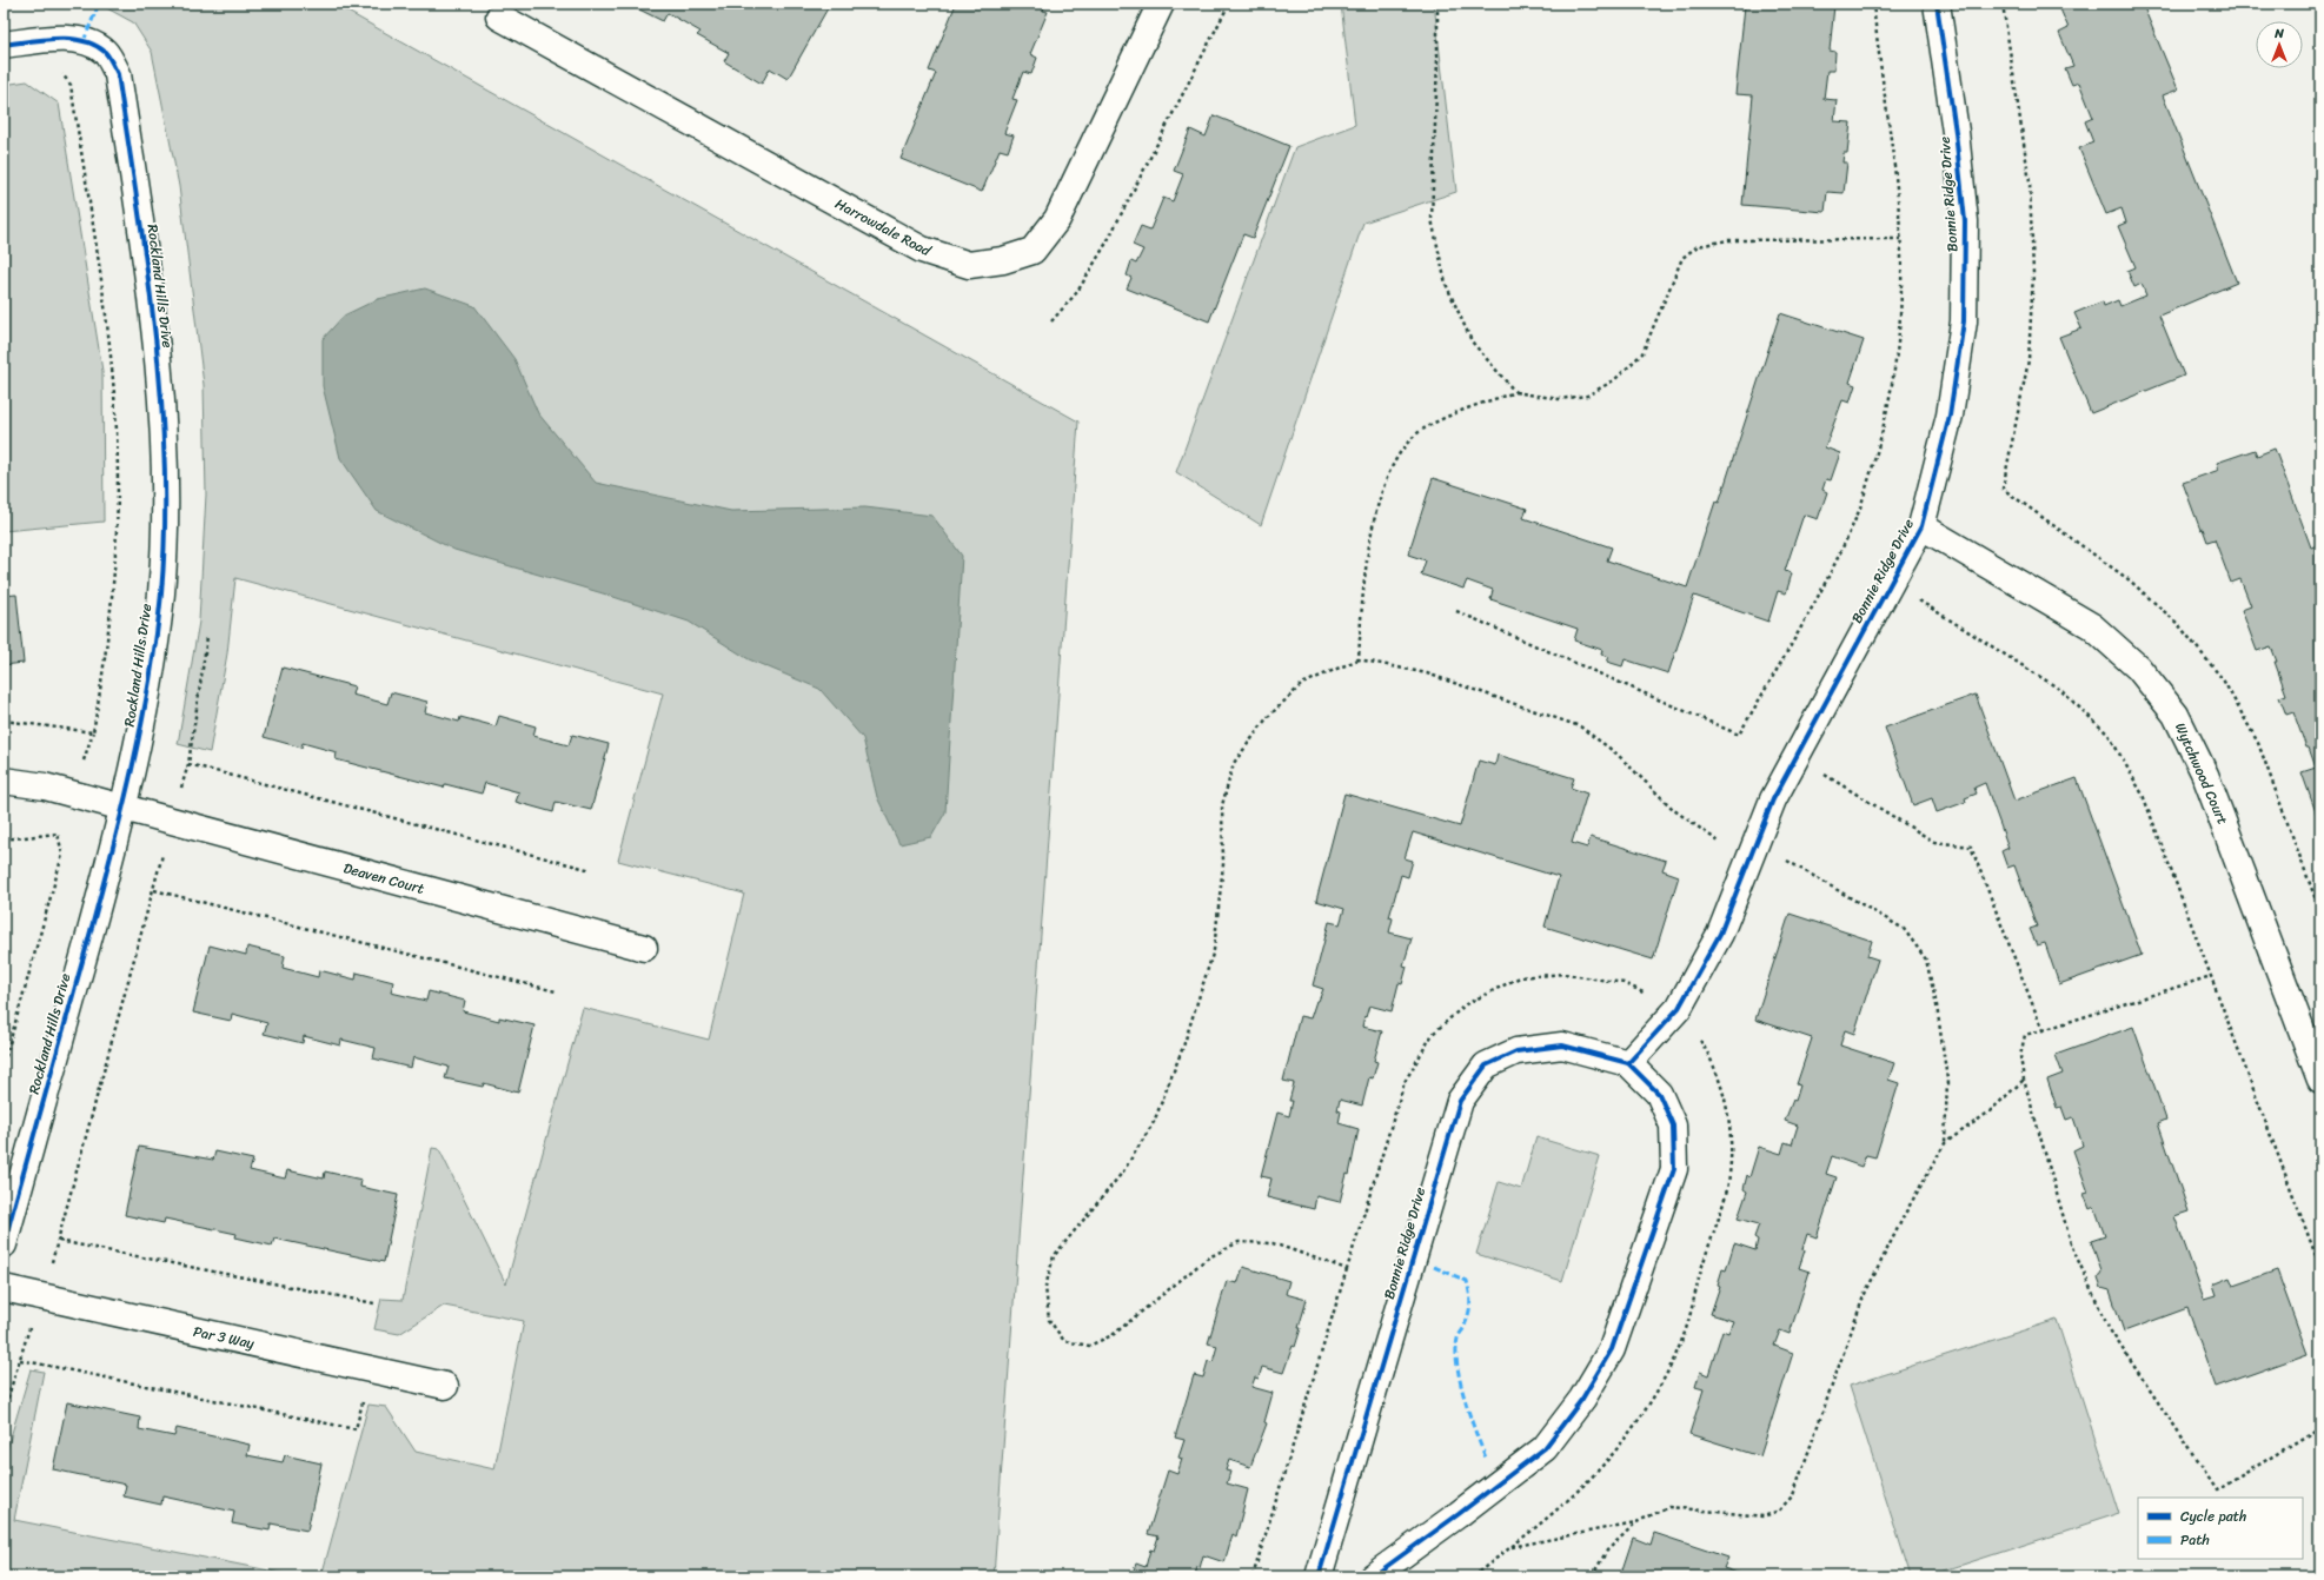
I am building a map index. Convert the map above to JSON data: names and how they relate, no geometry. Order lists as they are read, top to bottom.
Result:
{
  "streets": {
    "street": [
      "Bonnie Ridge Drive",
      "Harrowdale Road",
      "Rockland Hills Drive",
      "Wytchwood Court",
      "Deaven Court",
      "Par 3 Way"
    ]
  },
  "crossings": [
    ["Bonnie Ridge Drive", "Wytchwood Court"],
    ["Rockland Hills Drive", "Deaven Court"]
  ],
  "legend": ["Cycle path", "Path"],
  "north": "top"
}
